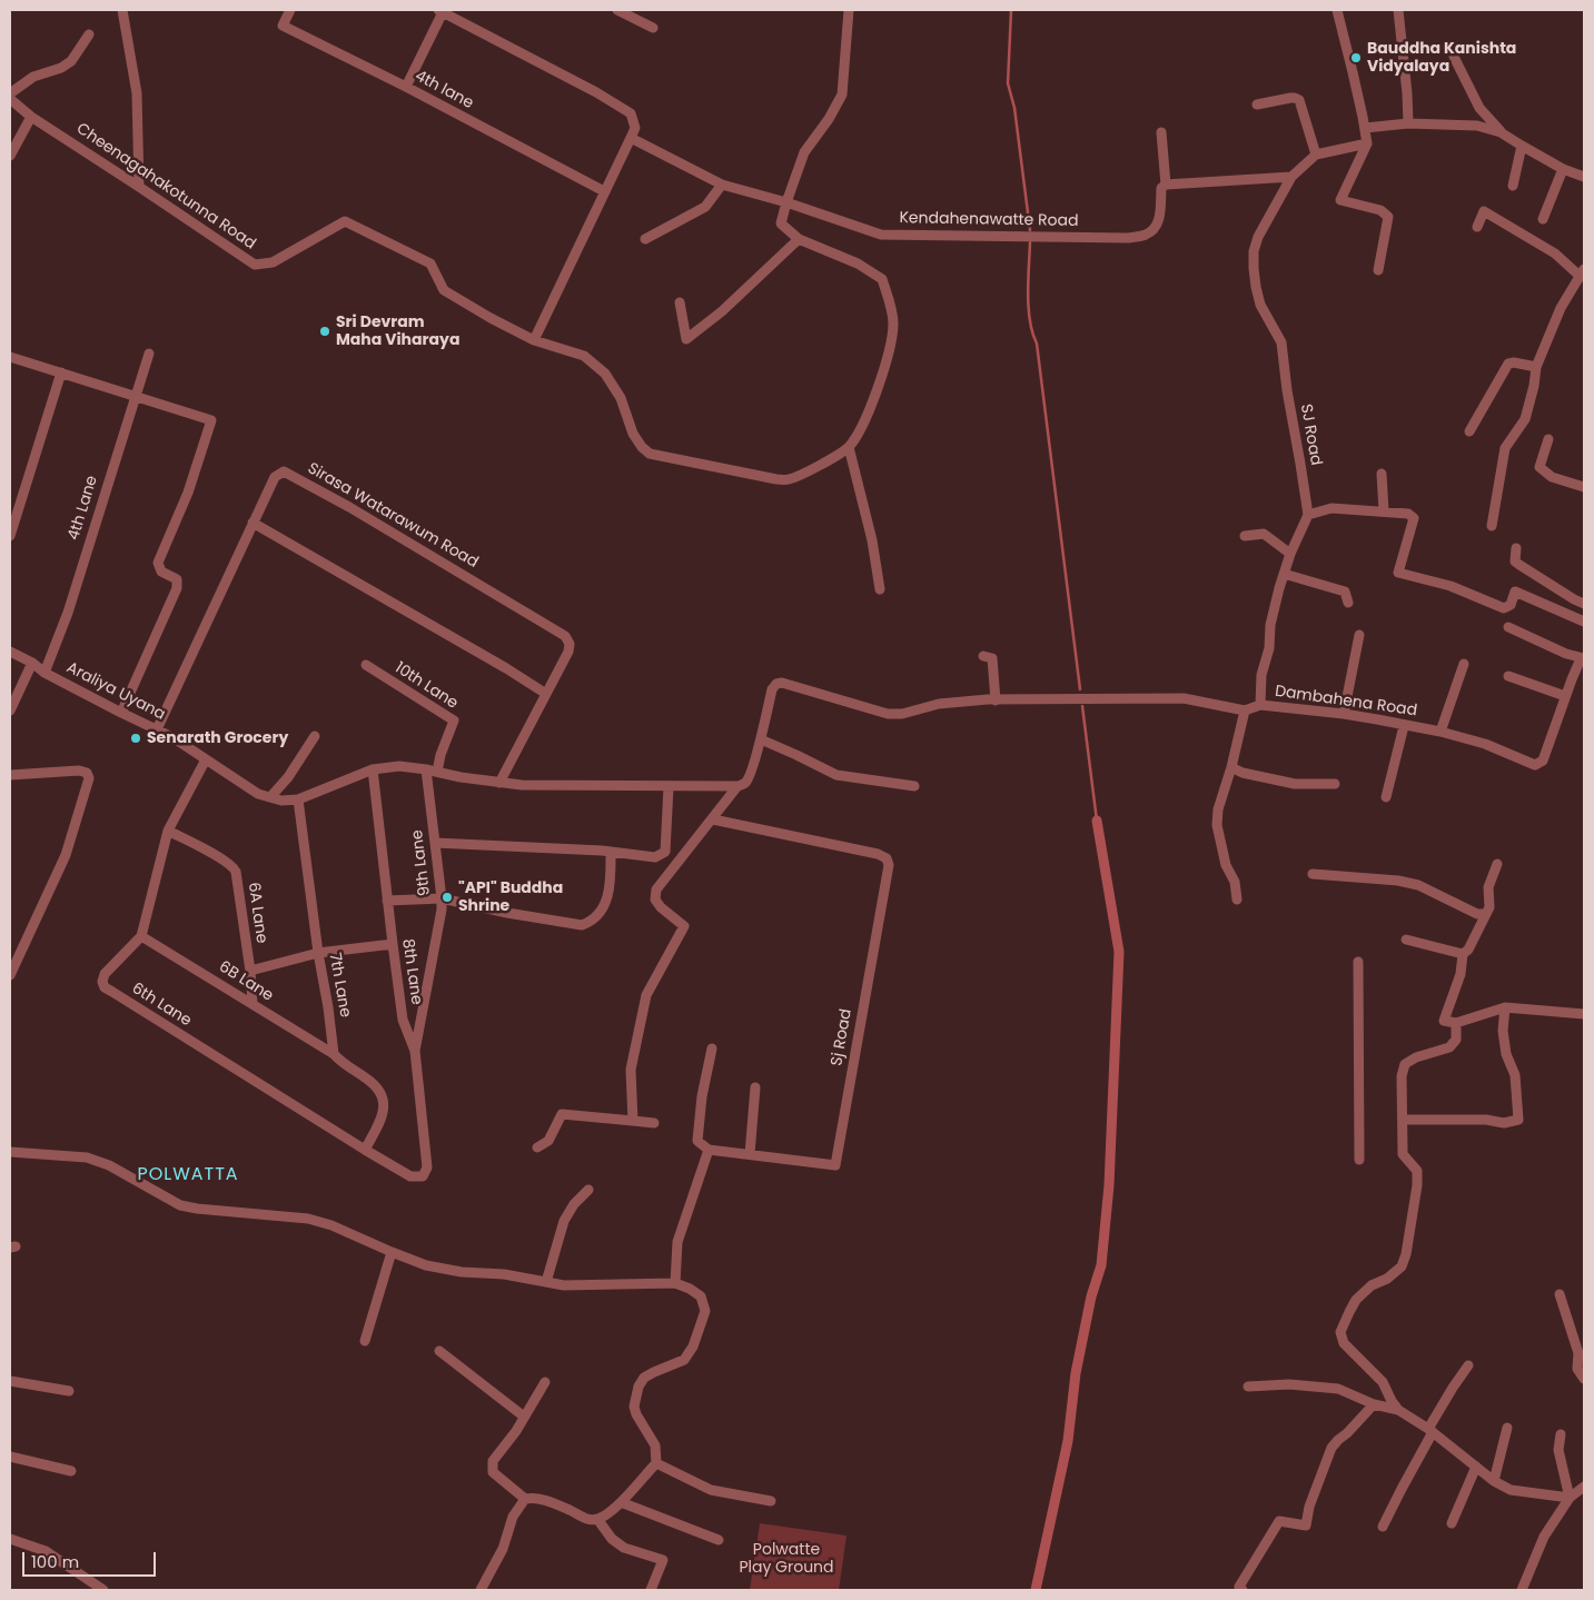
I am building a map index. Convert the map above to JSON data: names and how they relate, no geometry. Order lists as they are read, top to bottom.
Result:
{
  "streets": {
    "street": [
      "4th lane",
      "Cheenagahakotunna Road",
      "Kendahenawatte Road",
      "SJ Road",
      "4th Lane",
      "Sirasa Watarawum Road",
      "10th Lane",
      "Araliya Uyana",
      "Dambahena Road",
      "9th Lane",
      "6A Lane",
      "8th Lane",
      "6B Lane",
      "7th Lane",
      "6th Lane",
      "Sj Road"
    ]
  },
  "crossings": [
    ["4th Lane", "Araliya Uyana"],
    ["Sirasa Watarawum Road", "Araliya Uyana"],
    ["10th Lane", "Araliya Uyana"],
    ["Araliya Uyana", "9th Lane"],
    ["Araliya Uyana", "8th Lane"],
    ["Araliya Uyana", "7th Lane"],
    ["Araliya Uyana", "6th Lane"],
    ["9th Lane", "8th Lane"],
    ["6A Lane", "6B Lane"],
    ["6A Lane", "6th Lane"],
    ["8th Lane", "6th Lane"],
    ["6B Lane", "7th Lane"],
    ["6B Lane", "6th Lane"]
  ],
  "districts": ["POLWATTA"],
  "parks": ["Polwatte Play Ground"],
  "places": [
    "Bauddha Kanishta Vidyalaya",
    "Sri Devram Maha Viharaya",
    "Senarath Grocery",
    "\"API\" Buddha Shrine"
  ],
  "scale_bar": "100 m"
}
